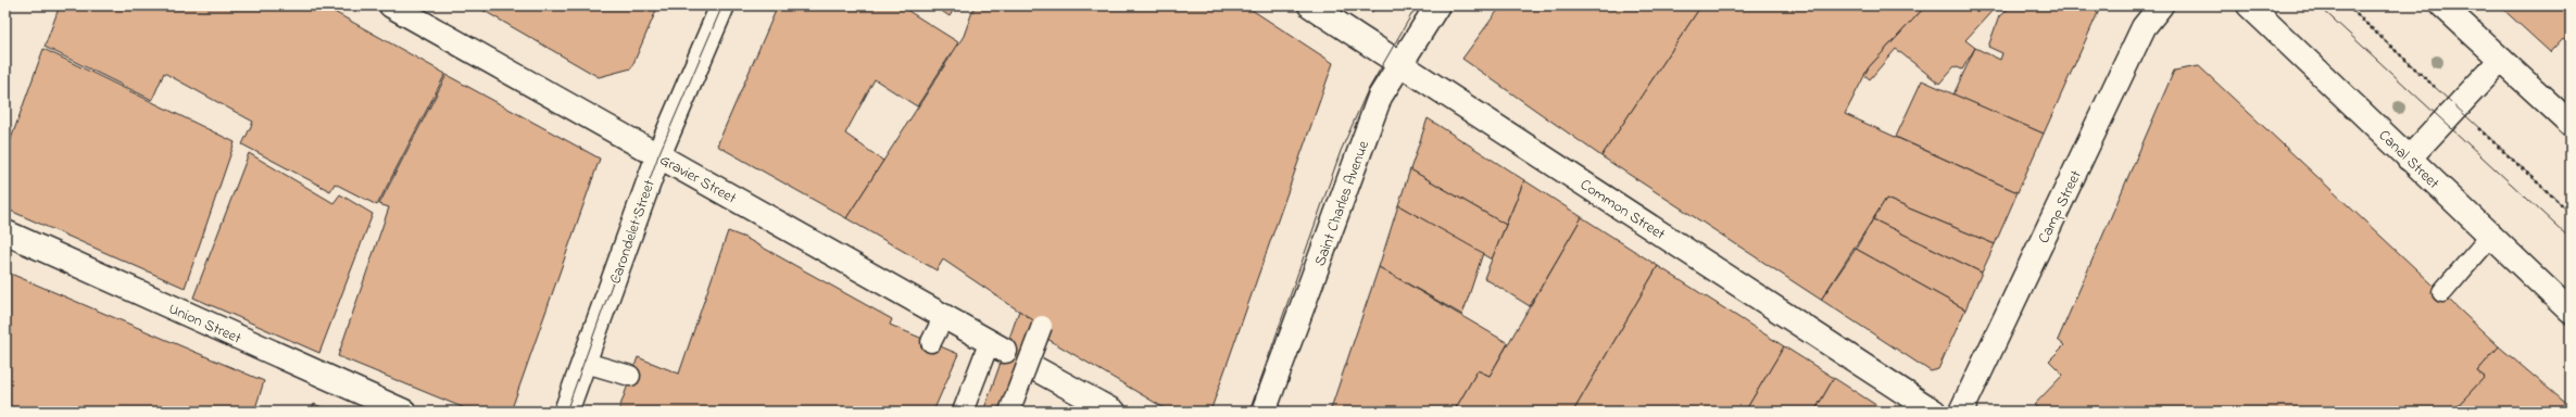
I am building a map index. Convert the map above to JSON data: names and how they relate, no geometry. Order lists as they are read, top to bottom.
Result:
{
  "streets": {
    "street": [
      "Canal Street",
      "Gravier Street",
      "Saint Charles Avenue",
      "Camp Street",
      "Common Street",
      "Carondelet Street",
      "Union Street"
    ]
  },
  "crossings": [
    ["Gravier Street", "Carondelet Street"],
    ["Saint Charles Avenue", "Common Street"]
  ]
}
